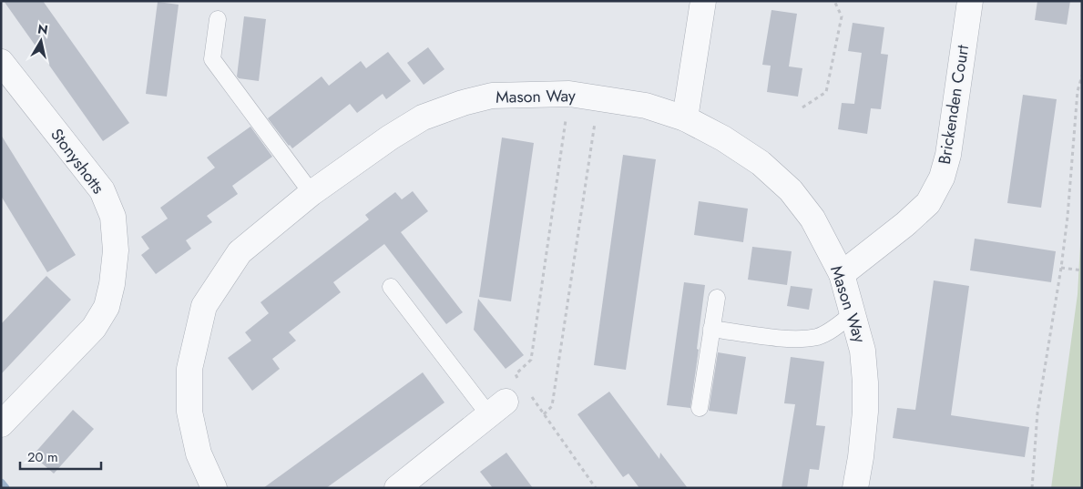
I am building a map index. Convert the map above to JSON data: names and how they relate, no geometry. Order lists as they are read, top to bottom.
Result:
{
  "streets": {
    "street": ["Mason Way", "Brickenden Court", "Stonyshotts"]
  },
  "crossings": [
    ["Mason Way", "Brickenden Court"]
  ],
  "scale_bar": "20 m",
  "north": "top"
}
